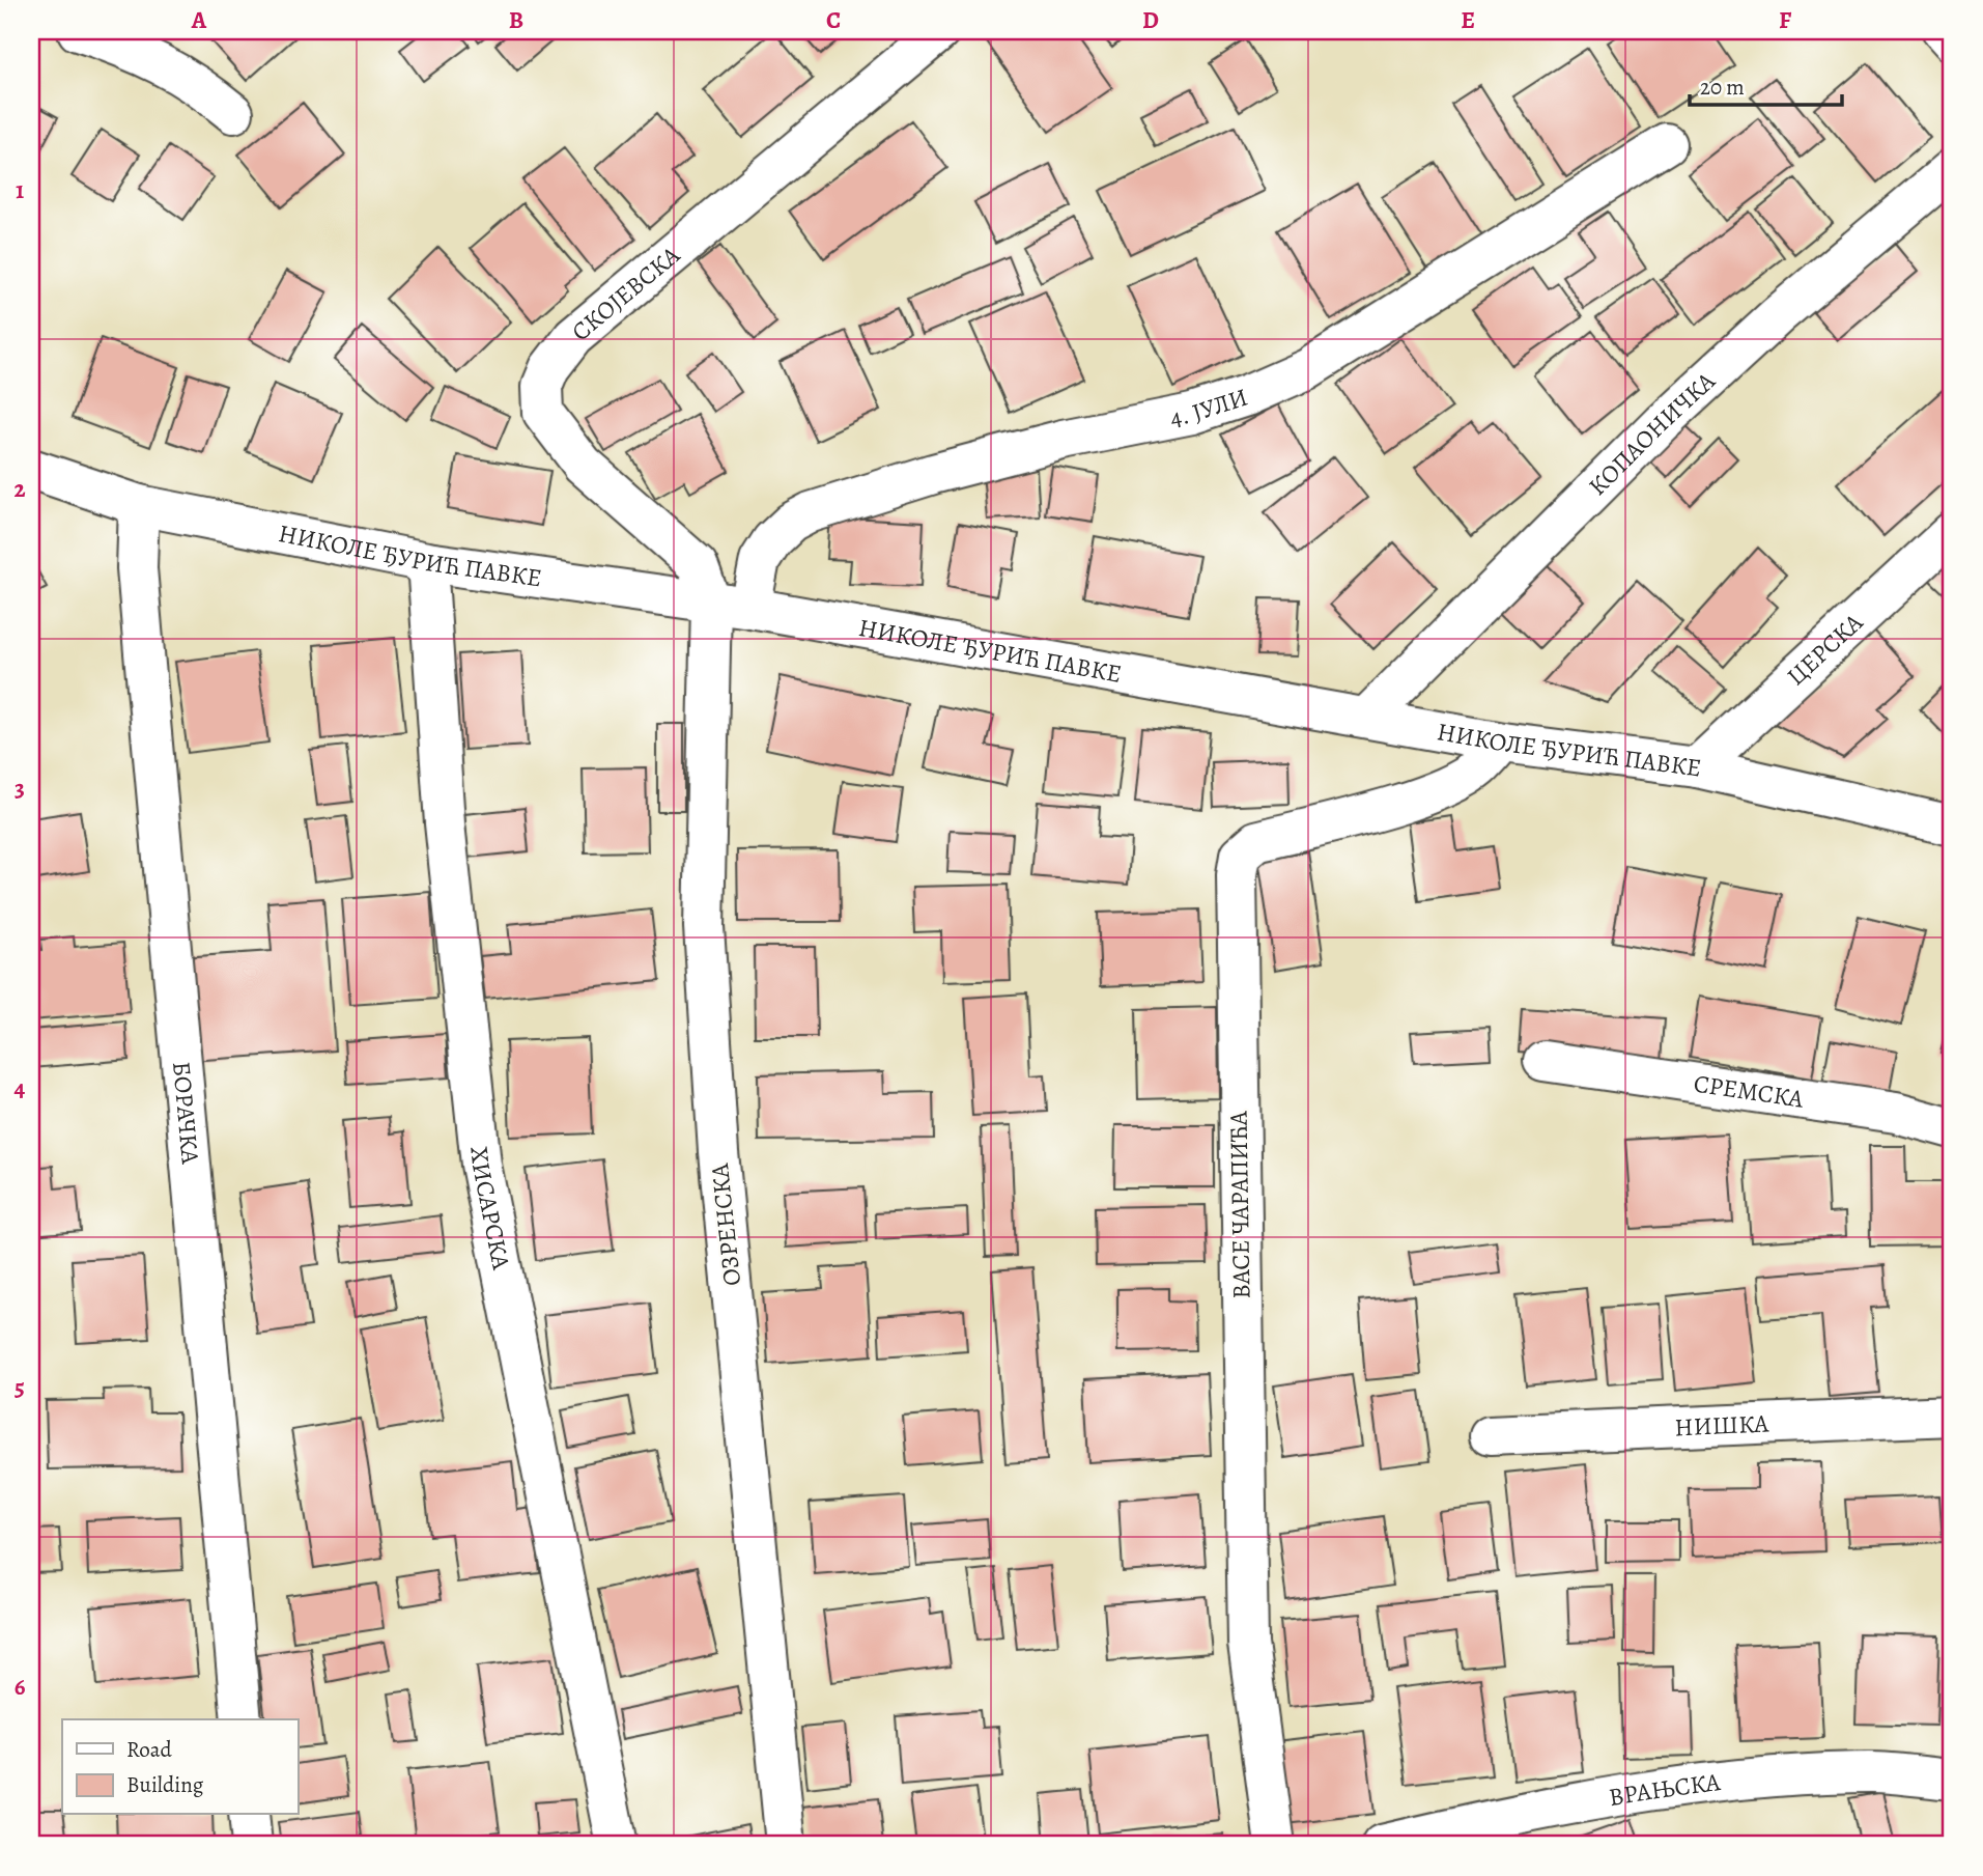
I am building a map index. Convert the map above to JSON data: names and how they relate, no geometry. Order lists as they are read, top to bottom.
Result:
{
  "streets": {
    "street": [
      "СКОЈЕВСКА",
      "4. ЈУЛИ",
      "КОПАОНИЧКА",
      "НИКОЛЕ ЂУРИЋ ПАВКЕ",
      "ЦЕРСКА",
      "СРЕМСКА",
      "БОРАЧКА",
      "ВАСЕ ЧАРАПИЋА",
      "ХИСАРСКА",
      "ОЗРЕНСКА",
      "НИШКА",
      "ВРАЊСКА"
    ]
  },
  "crossings": [
    ["СКОЈЕВСКА", "НИКОЛЕ ЂУРИЋ ПАВКЕ"],
    ["СКОЈЕВСКА", "ОЗРЕНСКА"],
    ["4. ЈУЛИ", "НИКОЛЕ ЂУРИЋ ПАВКЕ"],
    ["КОПАОНИЧКА", "НИКОЛЕ ЂУРИЋ ПАВКЕ"],
    ["НИКОЛЕ ЂУРИЋ ПАВКЕ", "ЦЕРСКА"],
    ["НИКОЛЕ ЂУРИЋ ПАВКЕ", "БОРАЧКА"],
    ["НИКОЛЕ ЂУРИЋ ПАВКЕ", "ВАСЕ ЧАРАПИЋА"],
    ["НИКОЛЕ ЂУРИЋ ПАВКЕ", "ХИСАРСКА"],
    ["НИКОЛЕ ЂУРИЋ ПАВКЕ", "ОЗРЕНСКА"]
  ],
  "legend": ["Road", "Building"],
  "scale_bar": "20 m",
  "grid": {
    "columns": [
      "A",
      "B",
      "C",
      "D",
      "E",
      "F"
    ],
    "rows": [
      "1",
      "2",
      "3",
      "4",
      "5",
      "6"
    ]
  }
}
